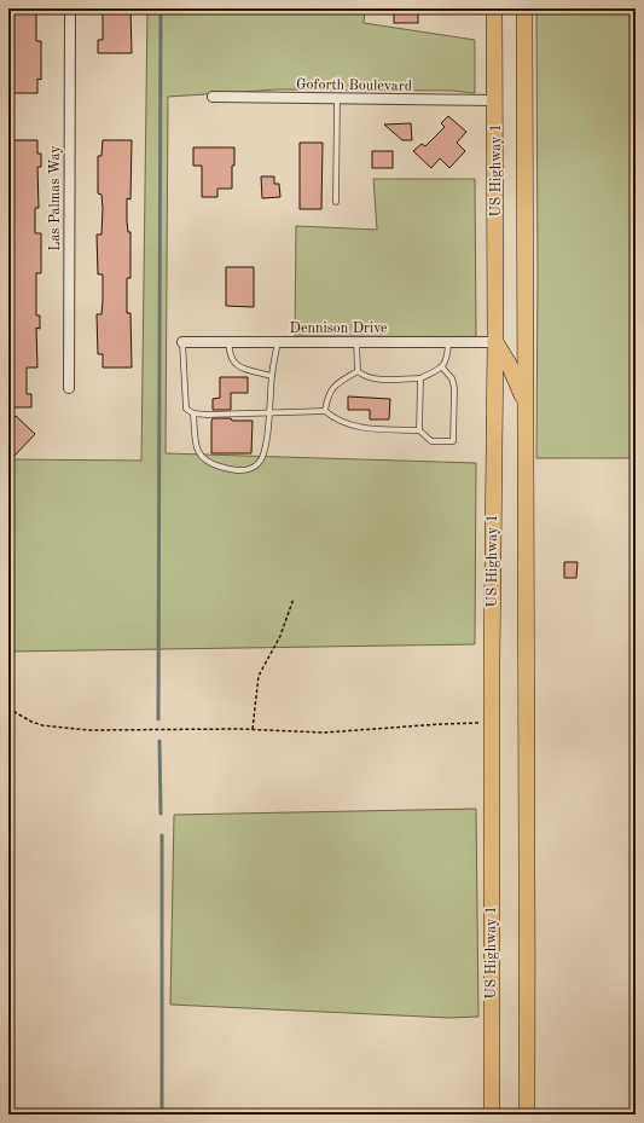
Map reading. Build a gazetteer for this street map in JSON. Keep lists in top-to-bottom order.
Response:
{
  "streets": {
    "main road": ["US Highway 1"],
    "street": ["Goforth Boulevard", "Las Palmas Way", "Dennison Drive"]
  },
  "crossings": [
    ["Goforth Boulevard", "US Highway 1"],
    ["US Highway 1", "Dennison Drive"]
  ]
}
